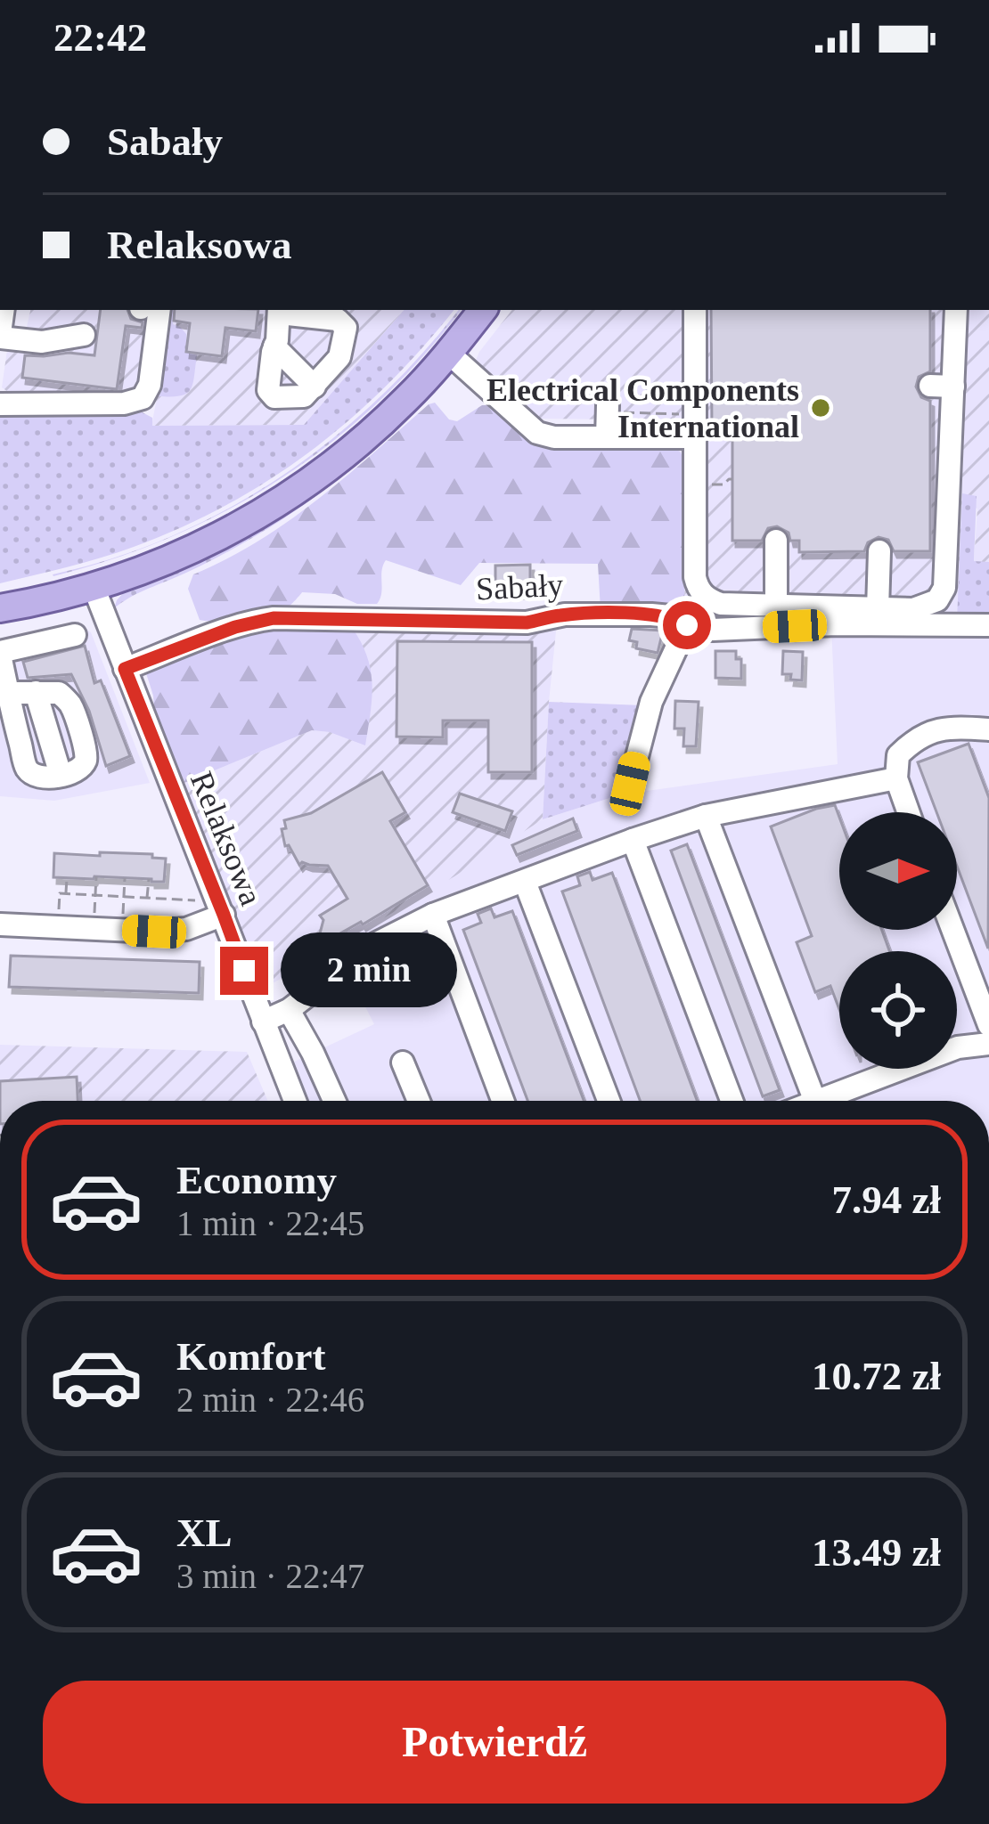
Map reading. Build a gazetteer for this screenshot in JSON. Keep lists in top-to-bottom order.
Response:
{
  "streets": {
    "street": ["Sabały", "Relaksowa"]
  },
  "crossings": [
    ["Sabały", "Relaksowa"]
  ],
  "places": ["Electrical Components International"],
  "north": "right",
  "page": {
    "status": "22:42",
    "banner": ["Sabały", "Relaksowa"],
    "bubble": "2 min",
    "list": [
      {
        "name": "Economy",
        "note": "1 min · 22:45",
        "value": "7.94 zł"
      },
      {
        "name": "Komfort",
        "note": "2 min · 22:46",
        "value": "10.72 zł"
      },
      {
        "name": "XL",
        "note": "3 min · 22:47",
        "value": "13.49 zł"
      }
    ],
    "buttons": "Potwierdź"
  }
}
